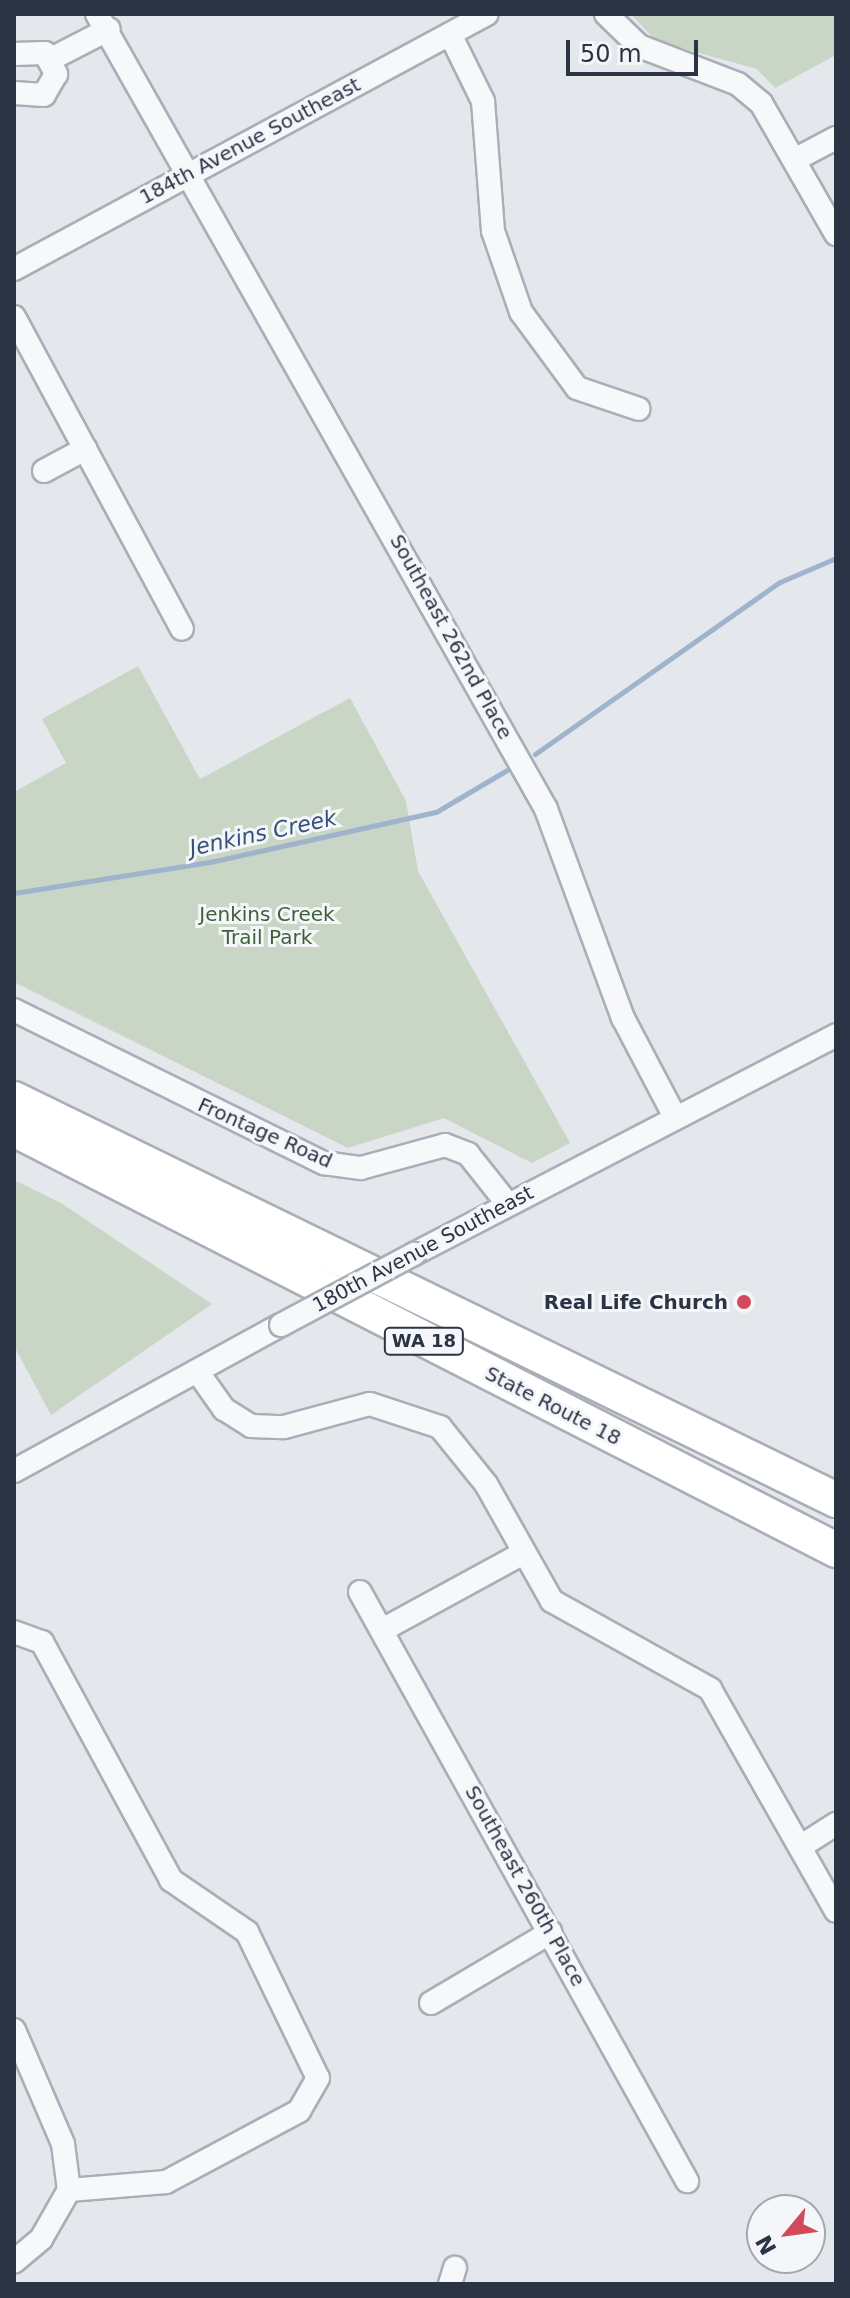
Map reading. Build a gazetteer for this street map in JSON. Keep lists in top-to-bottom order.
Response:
{
  "streets": {
    "highway": ["WA 18", "State Route 18"],
    "street": [
      "184th Avenue Southeast",
      "Southeast 262nd Place",
      "Frontage Road",
      "180th Avenue Southeast",
      "Southeast 260th Place"
    ]
  },
  "crossings": [
    ["184th Avenue Southeast", "Southeast 262nd Place"],
    ["Southeast 262nd Place", "180th Avenue Southeast"],
    ["Frontage Road", "180th Avenue Southeast"]
  ],
  "water": ["Jenkins Creek"],
  "parks": ["Jenkins Creek Trail Park"],
  "places": ["Real Life Church"],
  "scale_bar": "50 m",
  "north": "bottom left"
}
